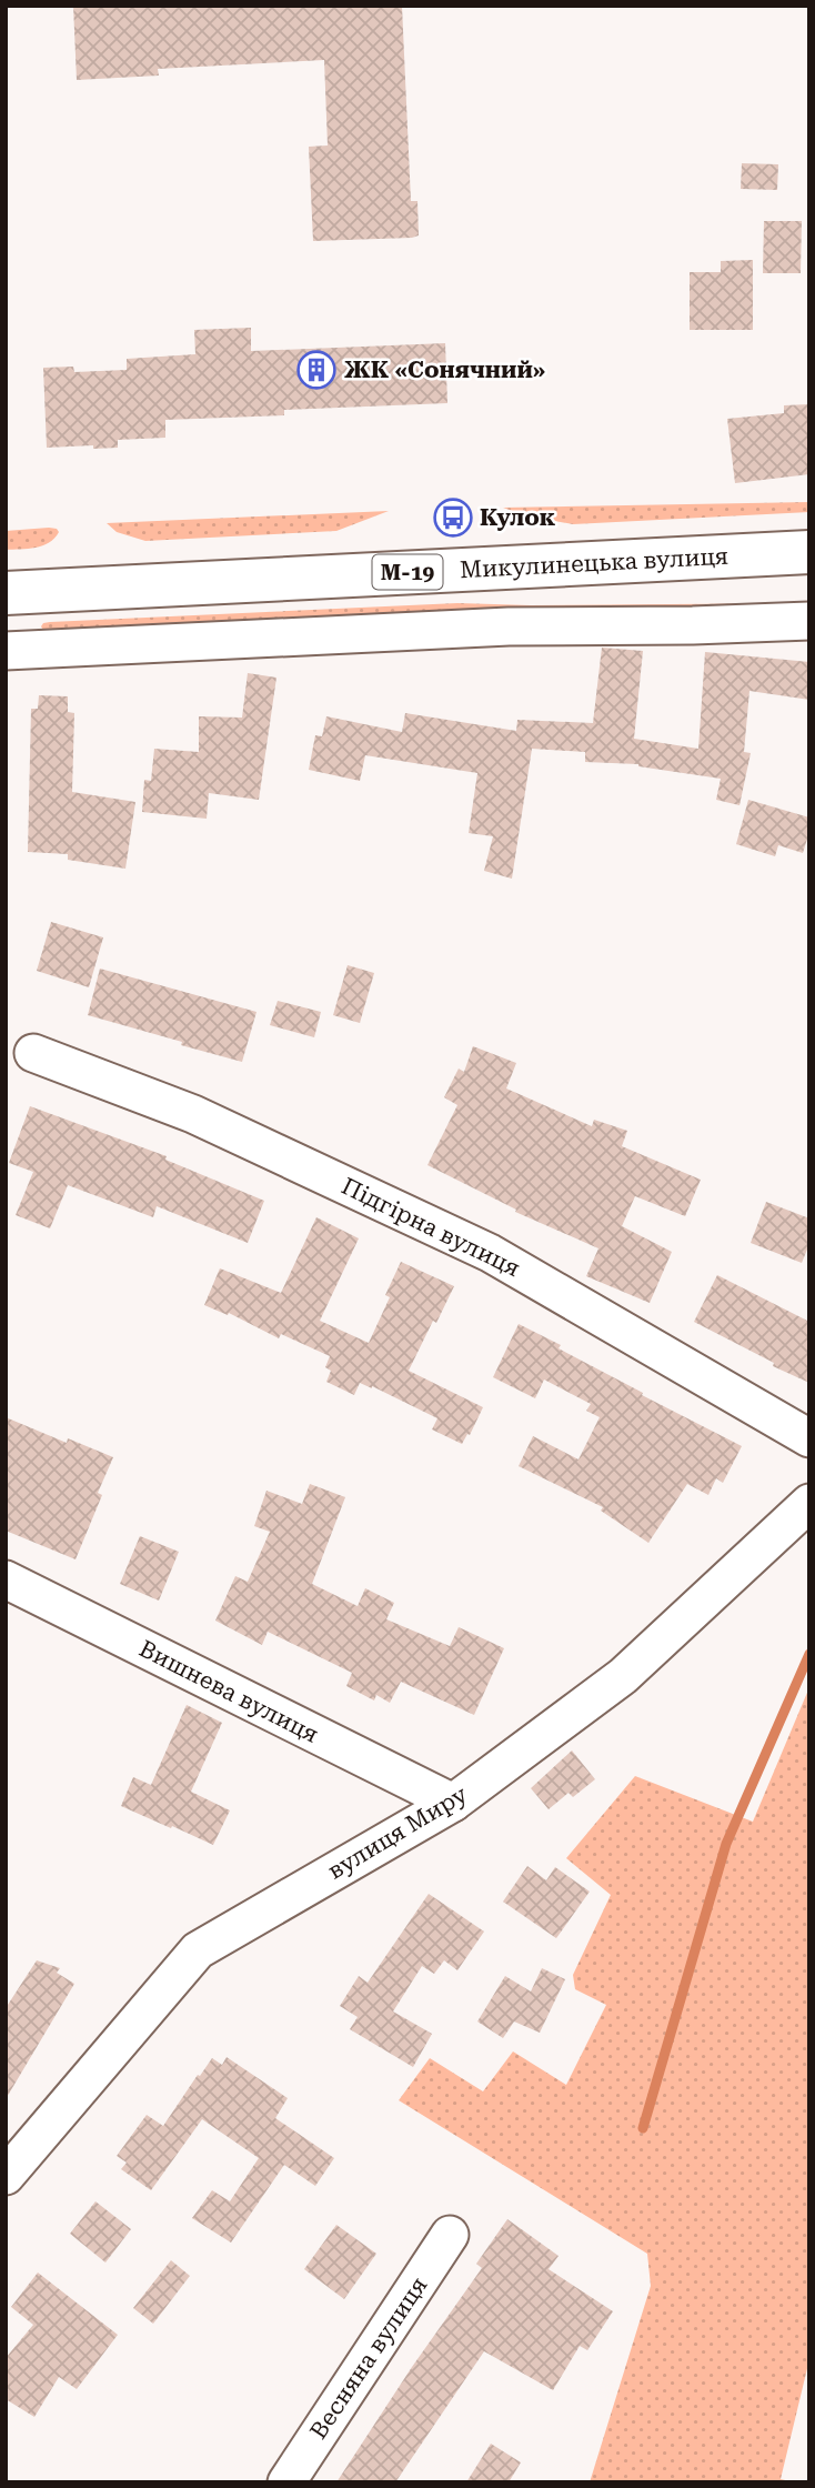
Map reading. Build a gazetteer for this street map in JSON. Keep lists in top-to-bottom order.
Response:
{
  "streets": {
    "highway": ["Микулинецька вулиця", "М-19"],
    "street": [
      "Підгірна вулиця",
      "Вишнева вулиця",
      "вулиця Миру",
      "Весняна вулиця"
    ]
  },
  "crossings": [
    ["Вишнева вулиця", "вулиця Миру"]
  ],
  "places": {
    "building": ["ЖК «Сонячний»"],
    "bus stop": ["Кулок"]
  }
}
